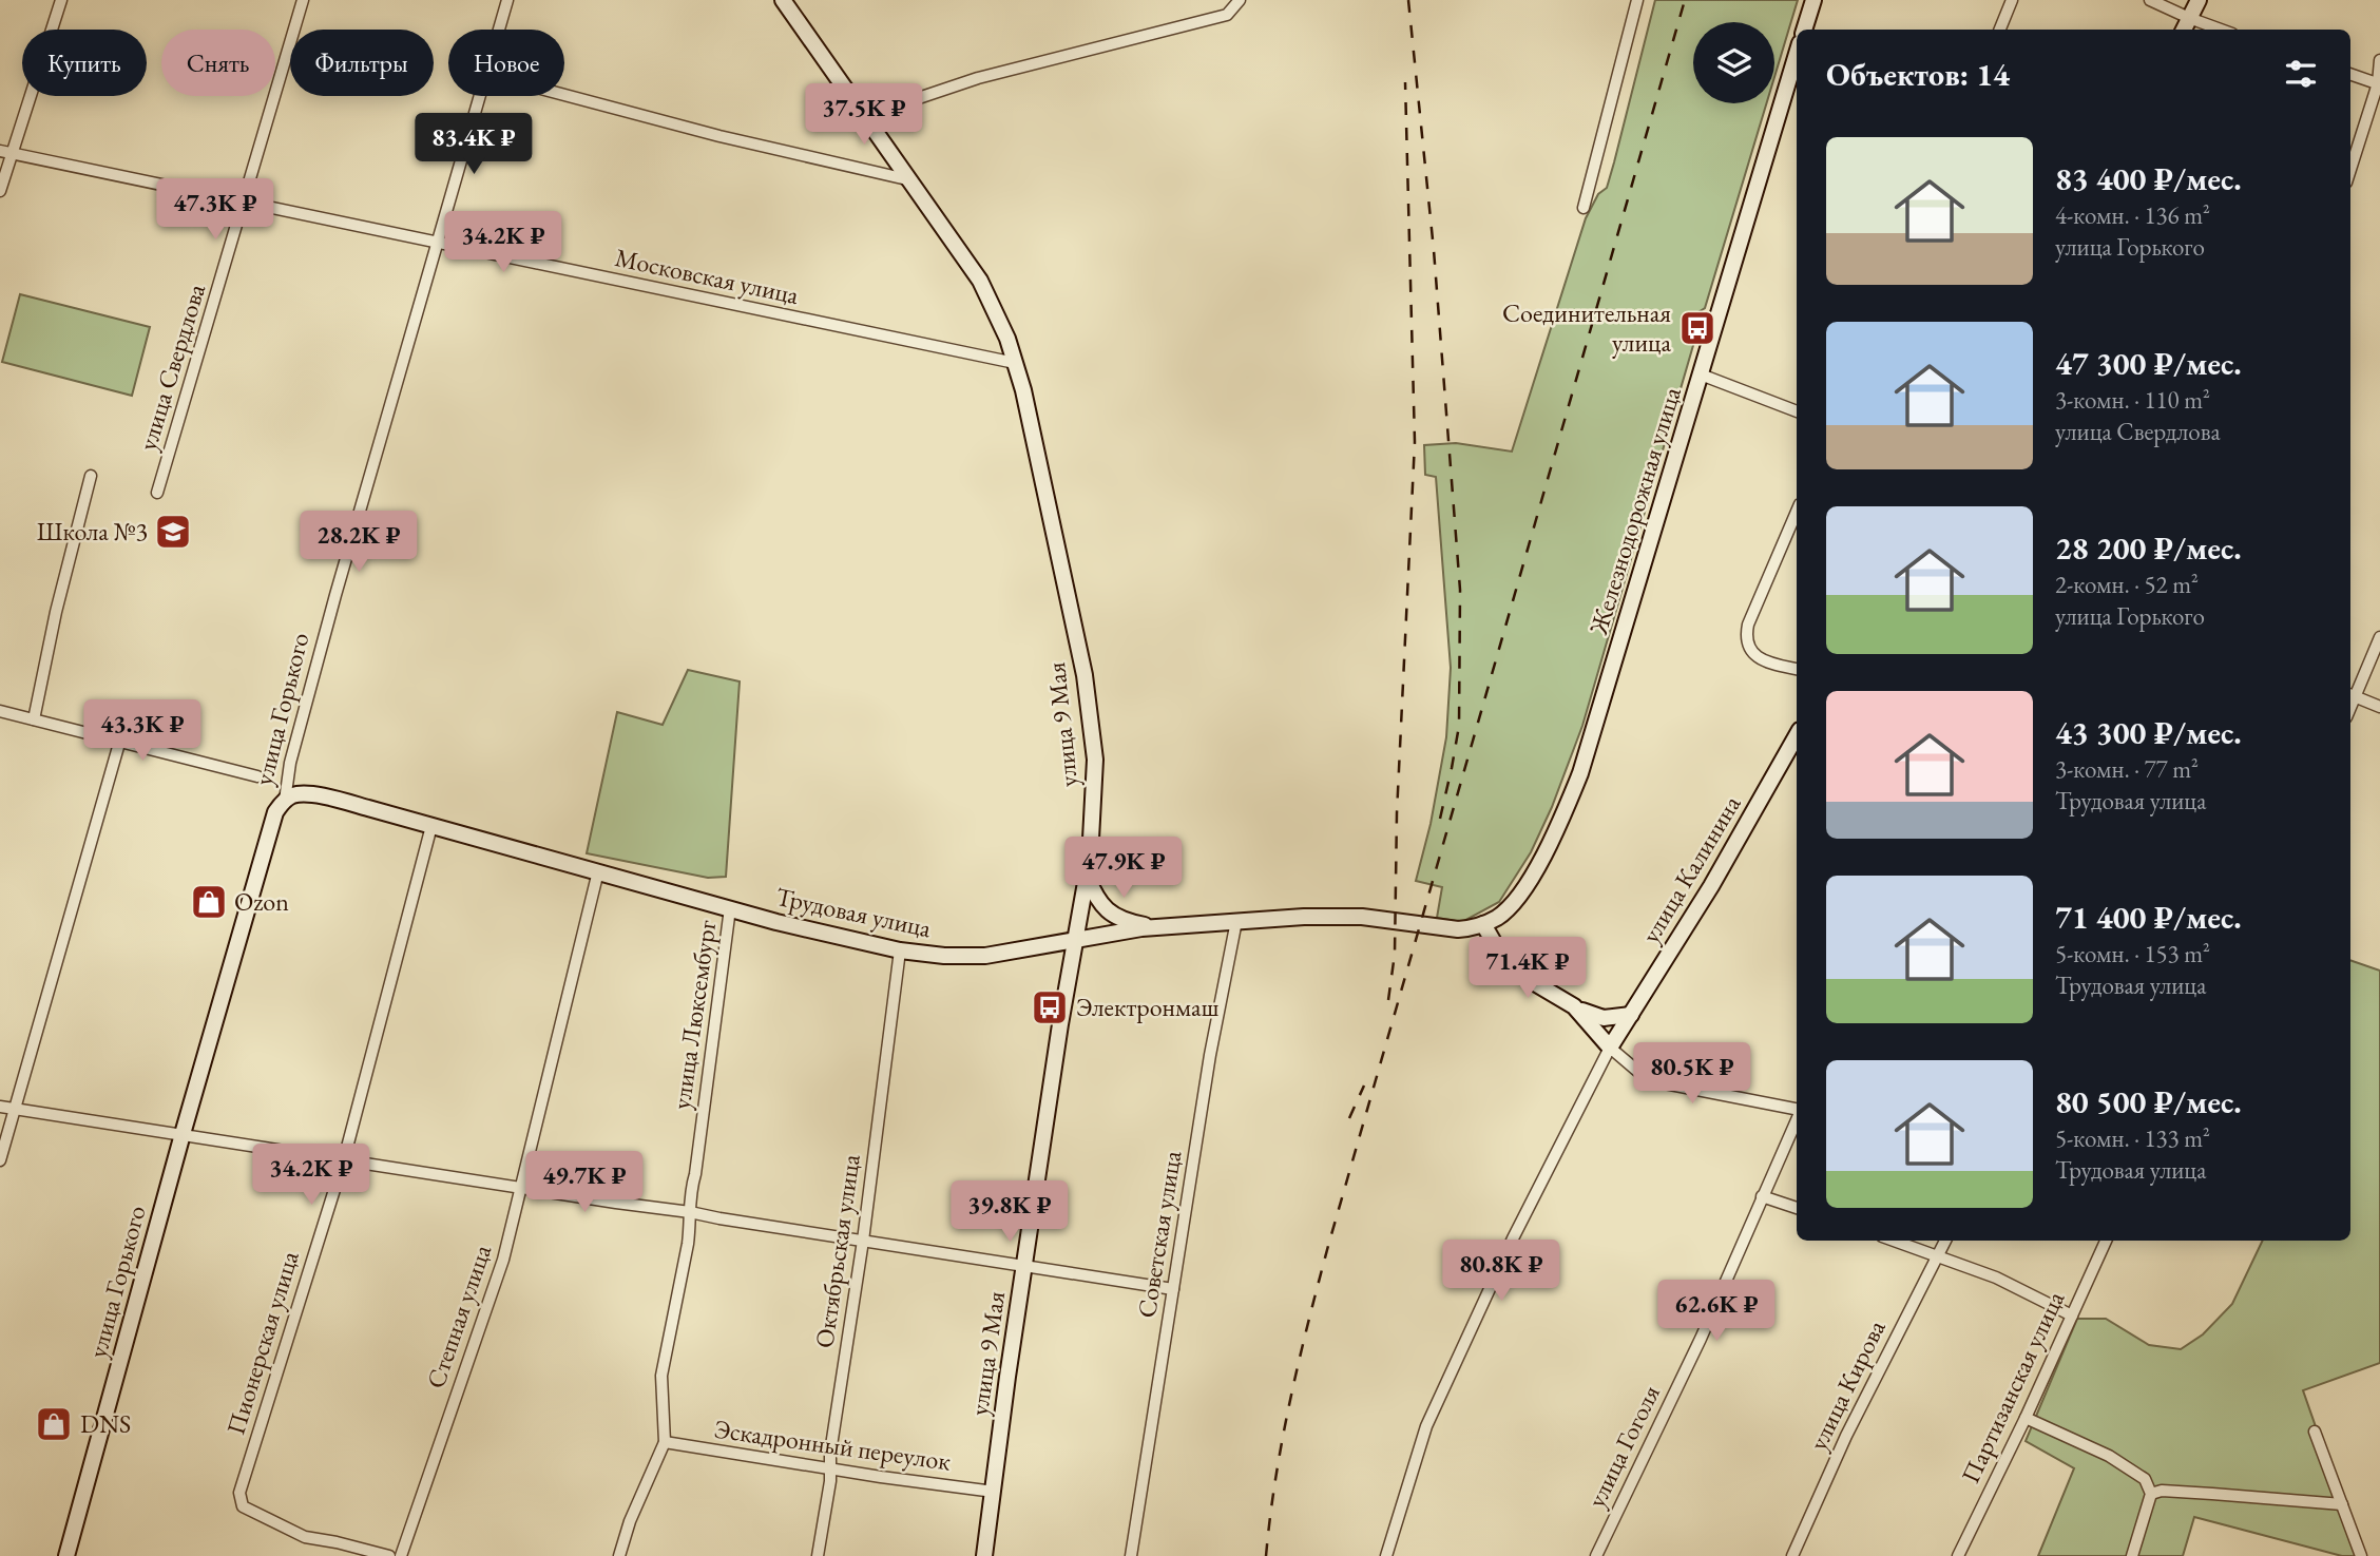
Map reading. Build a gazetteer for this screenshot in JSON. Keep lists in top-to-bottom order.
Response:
{
  "streets": {
    "street": [
      "Московская улица",
      "улица Свердлова",
      "Железнодорожная улица",
      "улица Горького",
      "улица 9 Мая",
      "улица Калинина",
      "Трудовая улица",
      "улица Люксембург",
      "Советская улица",
      "Октябрьская улица",
      "Степная улица",
      "Пионерская улица",
      "улица Кирова",
      "Партизанская улица",
      "Эскадронный переулок",
      "улица Гоголя"
    ]
  },
  "crossings": [
    ["Московская улица", "улица Свердлова"],
    ["Московская улица", "улица Горького"],
    ["Московская улица", "улица 9 Мая"],
    ["Железнодорожная улица", "Трудовая улица"],
    ["улица Горького", "Трудовая улица"],
    ["улица 9 Мая", "Трудовая улица"],
    ["улица 9 Мая", "Эскадронный переулок"],
    ["Трудовая улица", "улица Люксембург"],
    ["Трудовая улица", "Советская улица"],
    ["Трудовая улица", "Октябрьская улица"],
    ["Трудовая улица", "Степная улица"],
    ["Трудовая улица", "Пионерская улица"],
    ["улица Люксембург", "Эскадронный переулок"],
    ["Октябрьская улица", "Эскадронный переулок"]
  ],
  "places": {
    "bus stop": ["Соединительная улица", "Электронмаш"],
    "school or university": ["Школа №3"],
    "shop": ["Ozon", "DNS"]
  },
  "page": {
    "chip": [
      "Купить",
      "Снять",
      "Фильтры",
      "Новое"
    ],
    "heading": "Объектов: 14",
    "price": [
      "37.5K ₽",
      "83.4K ₽",
      "47.3K ₽",
      "34.2K ₽",
      "28.2K ₽",
      "43.3K ₽",
      "47.9K ₽",
      "71.4K ₽",
      "80.5K ₽",
      "34.2K ₽",
      "49.7K ₽",
      "39.8K ₽",
      "80.8K ₽",
      "62.6K ₽"
    ],
    "list": [
      {
        "name": "83 400 ₽/мес.",
        "note": "4-комн. · 136 m² · улица Горького"
      },
      {
        "name": "47 300 ₽/мес.",
        "note": "3-комн. · 110 m² · улица Свердлова"
      },
      {
        "name": "28 200 ₽/мес.",
        "note": "2-комн. · 52 m² · улица Горького"
      },
      {
        "name": "43 300 ₽/мес.",
        "note": "3-комн. · 77 m² · Трудовая улица"
      },
      {
        "name": "71 400 ₽/мес.",
        "note": "5-комн. · 153 m² · Трудовая улица"
      },
      {
        "name": "80 500 ₽/мес.",
        "note": "5-комн. · 133 m² · Трудовая улица"
      }
    ]
  }
}
